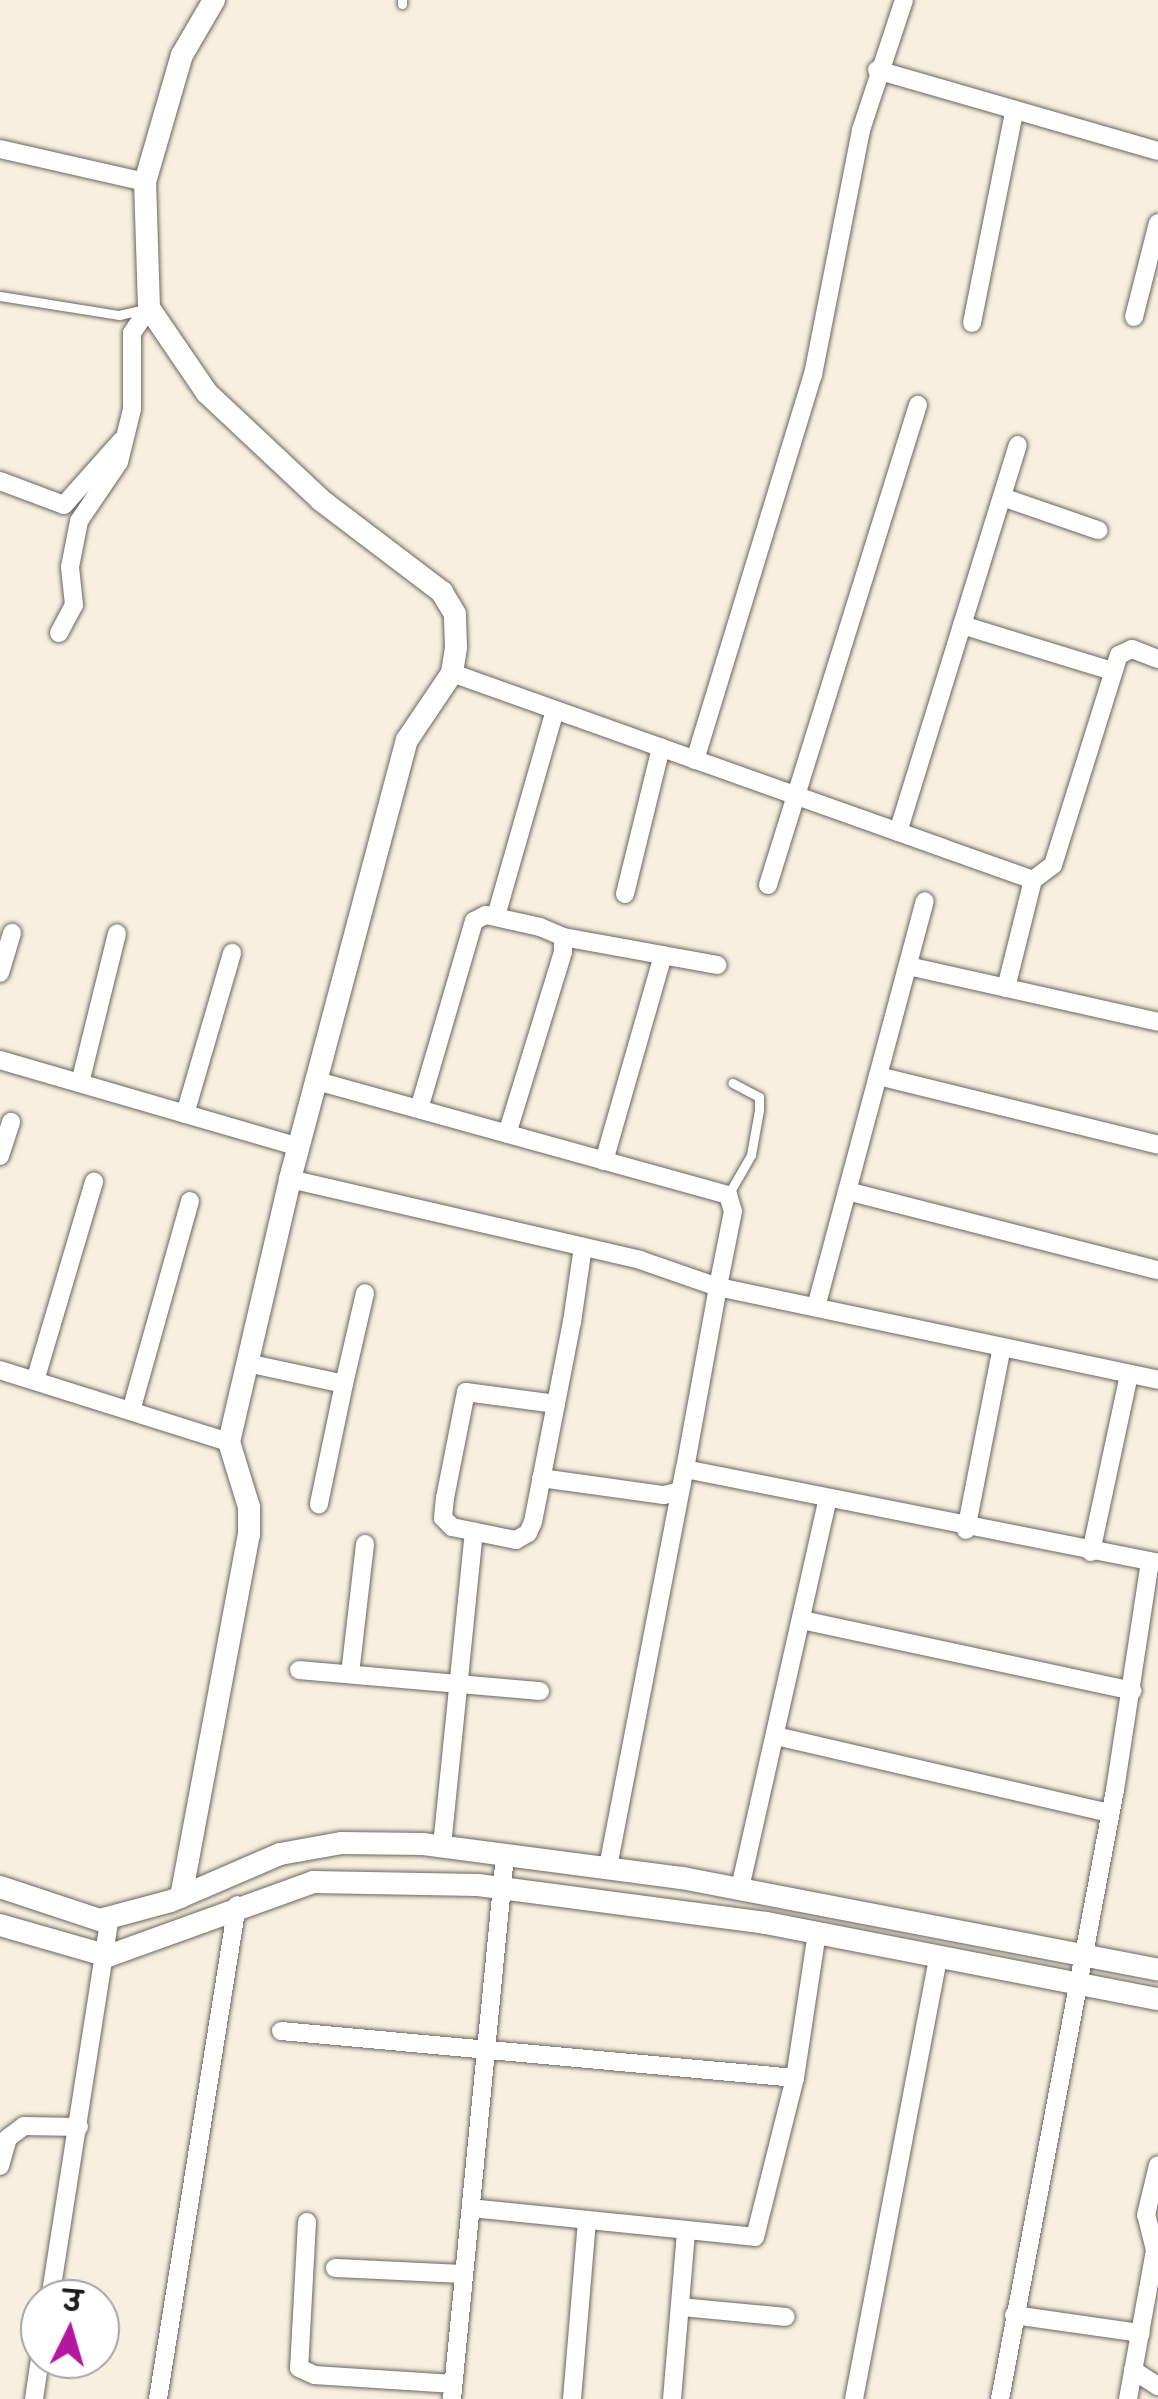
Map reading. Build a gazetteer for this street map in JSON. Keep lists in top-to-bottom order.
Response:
{
  "north": "top"
}
